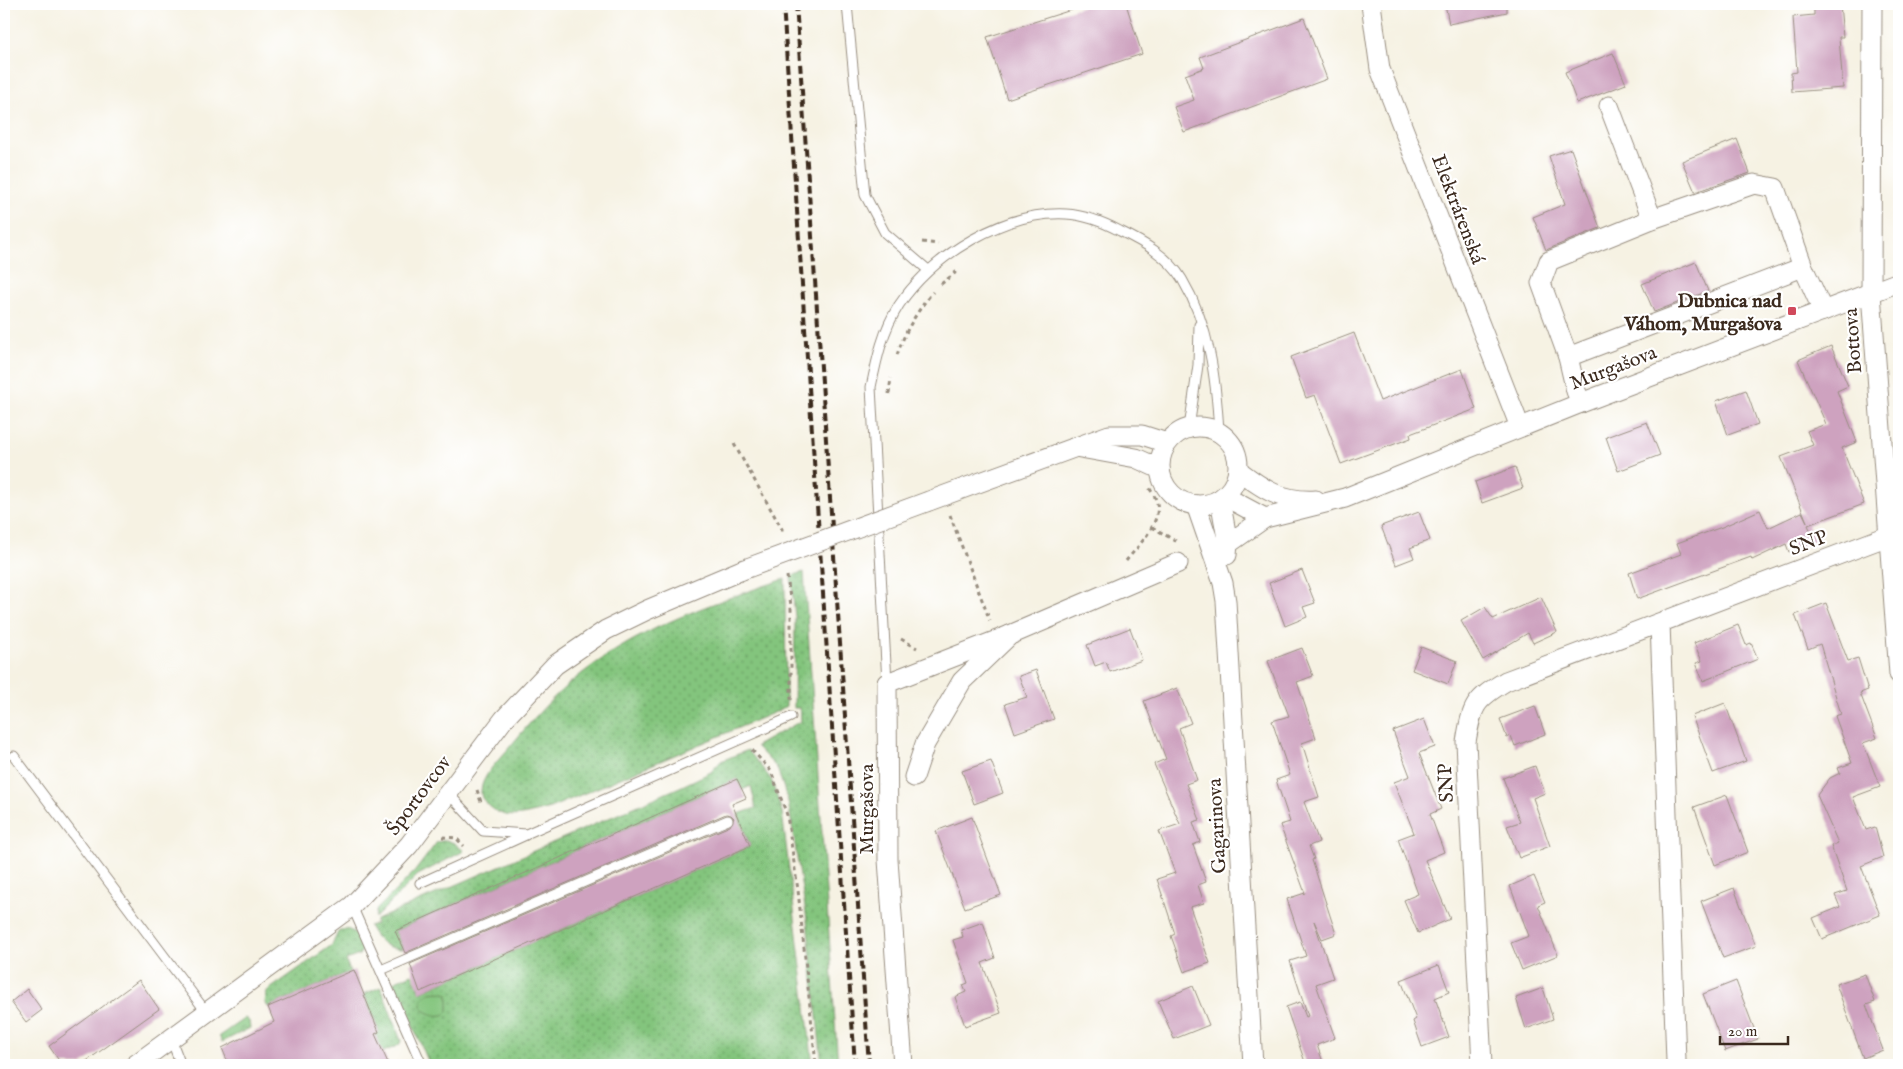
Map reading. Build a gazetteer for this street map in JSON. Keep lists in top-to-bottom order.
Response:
{
  "streets": {
    "street": [
      "Elektrárenská",
      "Bottova",
      "Murgašova",
      "SNP",
      "Športovcov",
      "Gagarinova"
    ]
  },
  "crossings": [
    ["Elektrárenská", "Murgašova"],
    ["Bottova", "Murgašova"],
    ["Bottova", "SNP"],
    ["Murgašova", "Športovcov"],
    ["Murgašova", "Gagarinova"],
    ["Športovcov", "Gagarinova"]
  ],
  "places": {
    "transit": ["Dubnica nad Váhom, Murgašova"]
  },
  "scale_bar": "20 m"
}
